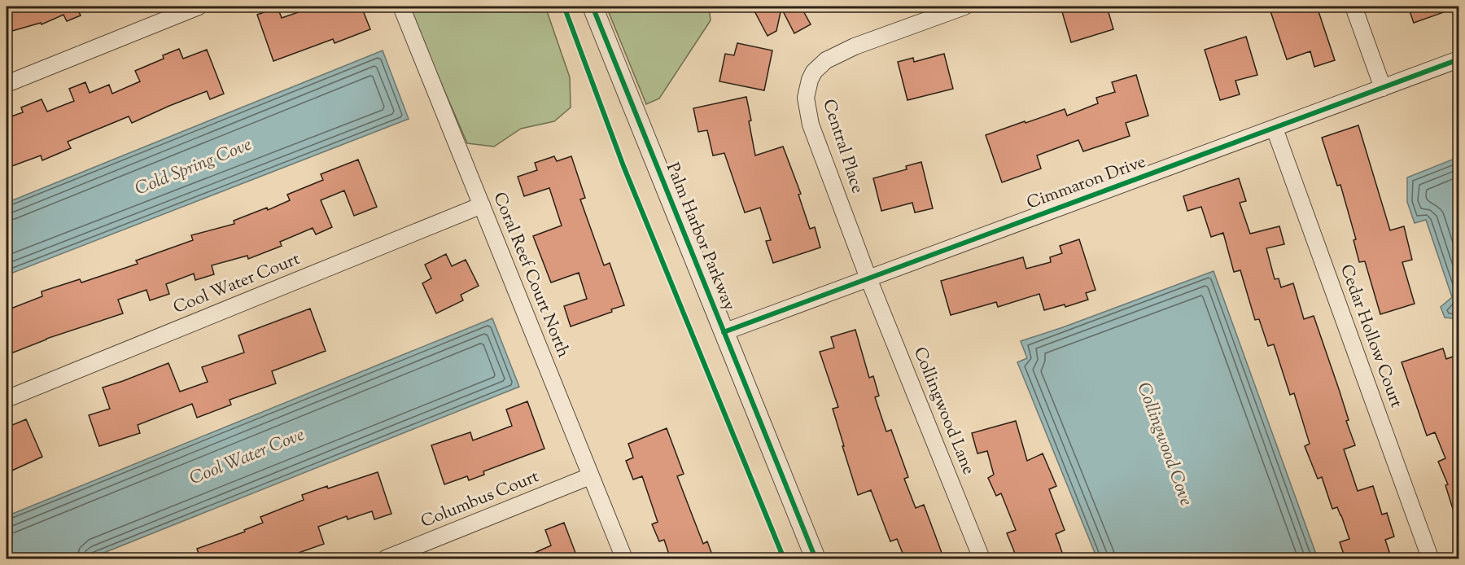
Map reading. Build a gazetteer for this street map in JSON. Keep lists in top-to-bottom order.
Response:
{
  "streets": {
    "street": [
      "Central Place",
      "Cimmaron Drive",
      "Palm Harbor Parkway",
      "Coral Reef Court North",
      "Cool Water Court",
      "Cedar Hollow Court",
      "Collingwood Lane",
      "Columbus Court"
    ]
  },
  "crossings": [
    ["Central Place", "Cimmaron Drive"],
    ["Central Place", "Collingwood Lane"],
    ["Cimmaron Drive", "Palm Harbor Parkway"],
    ["Cimmaron Drive", "Cedar Hollow Court"],
    ["Cimmaron Drive", "Collingwood Lane"],
    ["Coral Reef Court North", "Cool Water Court"],
    ["Coral Reef Court North", "Columbus Court"]
  ],
  "water": ["Cold Spring Cove", "Collingwood Cove", "Cool Water Cove"]
}
